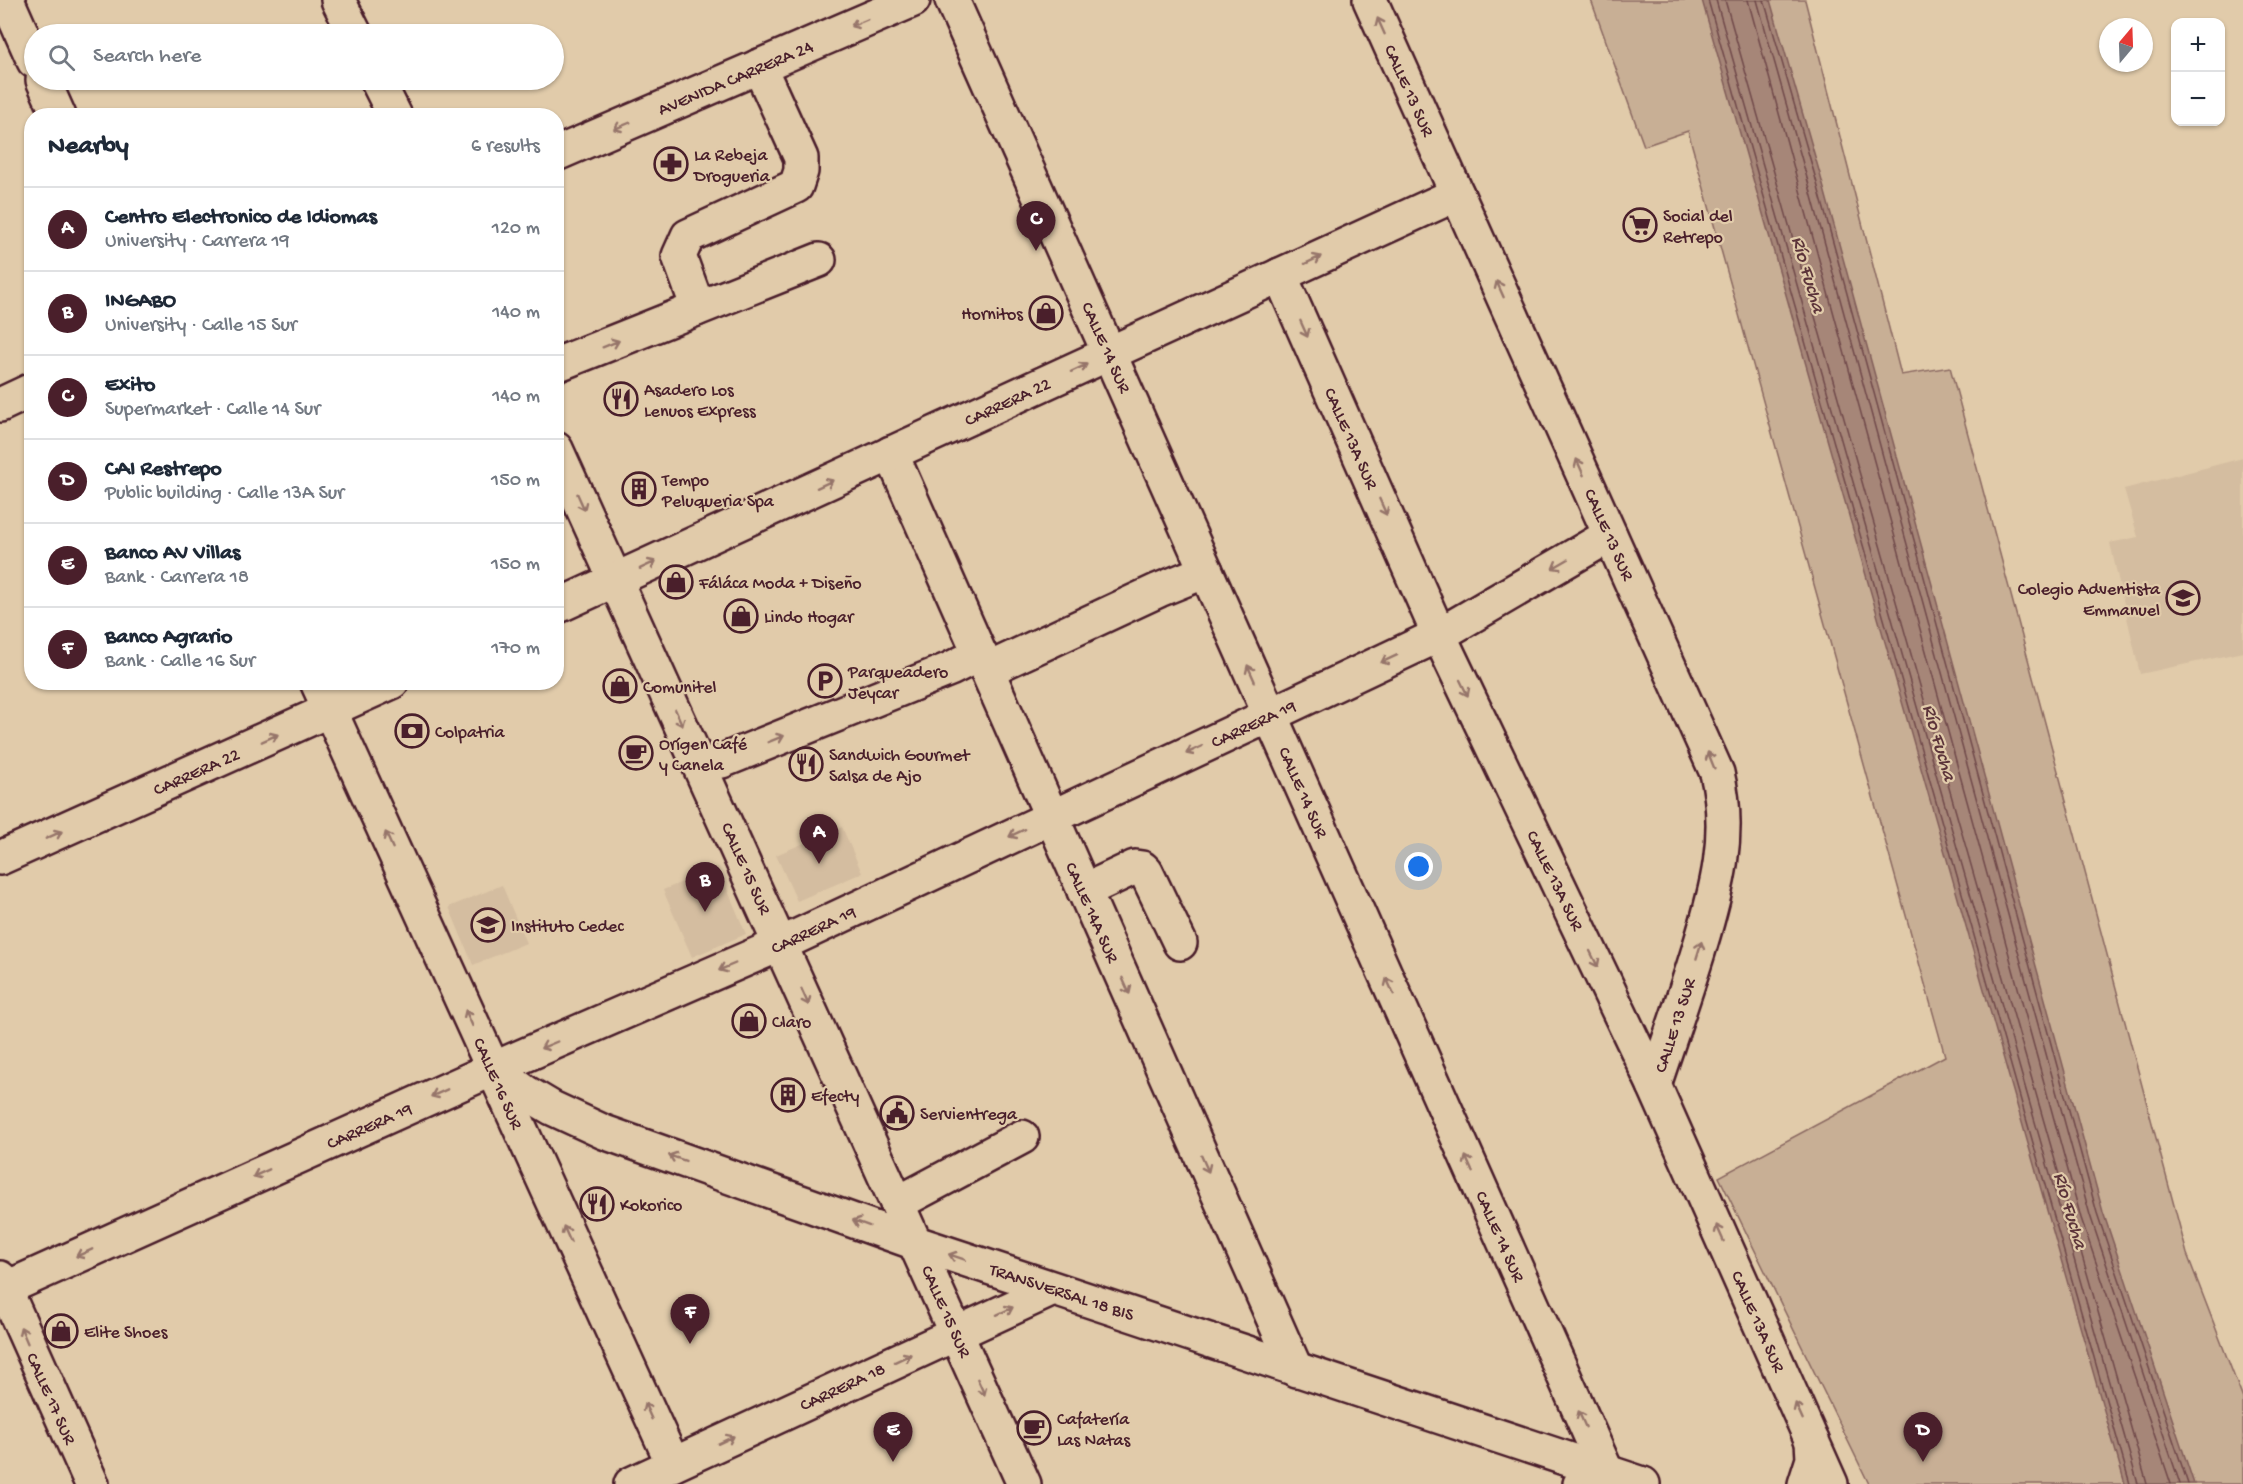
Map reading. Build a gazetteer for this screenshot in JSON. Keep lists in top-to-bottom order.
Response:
{
  "streets": {
    "street": [
      "AVENIDA CARRERA 24",
      "CALLE 13 SUR",
      "CALLE 14 SUR",
      "CARRERA 22",
      "CALLE 13A SUR",
      "CARRERA 19",
      "CALLE 15 SUR",
      "CALLE 14A SUR",
      "CALLE 16 SUR",
      "TRANSVERSAL 18 BIS",
      "CARRERA 18",
      "CALLE 17 SUR"
    ]
  },
  "crossings": [
    ["CALLE 13 SUR", "CARRERA 22"],
    ["CALLE 13 SUR", "CALLE 13A SUR"],
    ["CALLE 13 SUR", "CARRERA 19"],
    ["CALLE 14 SUR", "CARRERA 22"],
    ["CALLE 14 SUR", "CARRERA 19"],
    ["CALLE 14 SUR", "TRANSVERSAL 18 BIS"],
    ["CARRERA 22", "CALLE 13A SUR"],
    ["CARRERA 22", "CALLE 15 SUR"],
    ["CARRERA 22", "CALLE 14A SUR"],
    ["CARRERA 22", "CALLE 16 SUR"],
    ["CALLE 13A SUR", "CARRERA 19"],
    ["CARRERA 19", "CALLE 15 SUR"],
    ["CARRERA 19", "CALLE 14A SUR"],
    ["CARRERA 19", "CALLE 16 SUR"],
    ["CARRERA 19", "TRANSVERSAL 18 BIS"],
    ["CARRERA 19", "CALLE 17 SUR"],
    ["CALLE 15 SUR", "TRANSVERSAL 18 BIS"],
    ["CALLE 15 SUR", "CARRERA 18"],
    ["CALLE 14A SUR", "TRANSVERSAL 18 BIS"],
    ["CALLE 16 SUR", "TRANSVERSAL 18 BIS"],
    ["CALLE 16 SUR", "CARRERA 18"],
    ["TRANSVERSAL 18 BIS", "CARRERA 18"]
  ],
  "one_way": [
    "CALLE 13 SUR",
    "CALLE 14 SUR",
    "CALLE 15 SUR",
    "CALLE 14A SUR",
    "CALLE 16 SUR",
    "TRANSVERSAL 18 BIS",
    "CARRERA 18",
    "CALLE 17 SUR"
  ],
  "water": ["Río Fucha"],
  "places": {
    "pharmacy": ["La Rebeja Drogueria"],
    "supermarket": ["Social del Retrepo"],
    "shop": [
      "Hornitos",
      "Fáláca Moda + Diseño",
      "Lindo Hogar",
      "Comunitel",
      "Claro",
      "Elite Shoes"
    ],
    "restaurant": ["Asadero Los Lenuos Express", "Sandwich Gourmet Salsa de Ajo", "Kokorico"],
    "building": ["Tempo Peluqueria Spa", "Efecty"],
    "school or university": ["Colegio Adventista Emmanuel", "Instituto Cedec"],
    "parking": ["Parqueadero Jeycar"],
    "bank": ["Colpatria"],
    "cafe": ["Orígen Café y Canela", "Cafatería Las Natas"],
    "public building": ["Servientrega"]
  },
  "north": "top",
  "page": {
    "map_buttons": ["+", "−"],
    "search": "Search here",
    "heading": ["Nearby", "6 results"],
    "list": [
      {
        "mark": "A",
        "name": "Centro Electronico de Idiomas",
        "note": "University · Carrera 19",
        "value": "120 m"
      },
      {
        "mark": "B",
        "name": "INGABO",
        "note": "University · Calle 15 Sur",
        "value": "140 m"
      },
      {
        "mark": "C",
        "name": "Exito",
        "note": "Supermarket · Calle 14 Sur",
        "value": "140 m"
      },
      {
        "mark": "D",
        "name": "CAI Restrepo",
        "note": "Public building · Calle 13A Sur",
        "value": "150 m"
      },
      {
        "mark": "E",
        "name": "Banco AV Villas",
        "note": "Bank · Carrera 18",
        "value": "150 m"
      },
      {
        "mark": "F",
        "name": "Banco Agrario",
        "note": "Bank · Calle 16 Sur",
        "value": "170 m"
      }
    ],
    "pins": [
      "C",
      "A",
      "B",
      "F",
      "D",
      "E"
    ]
  }
}
